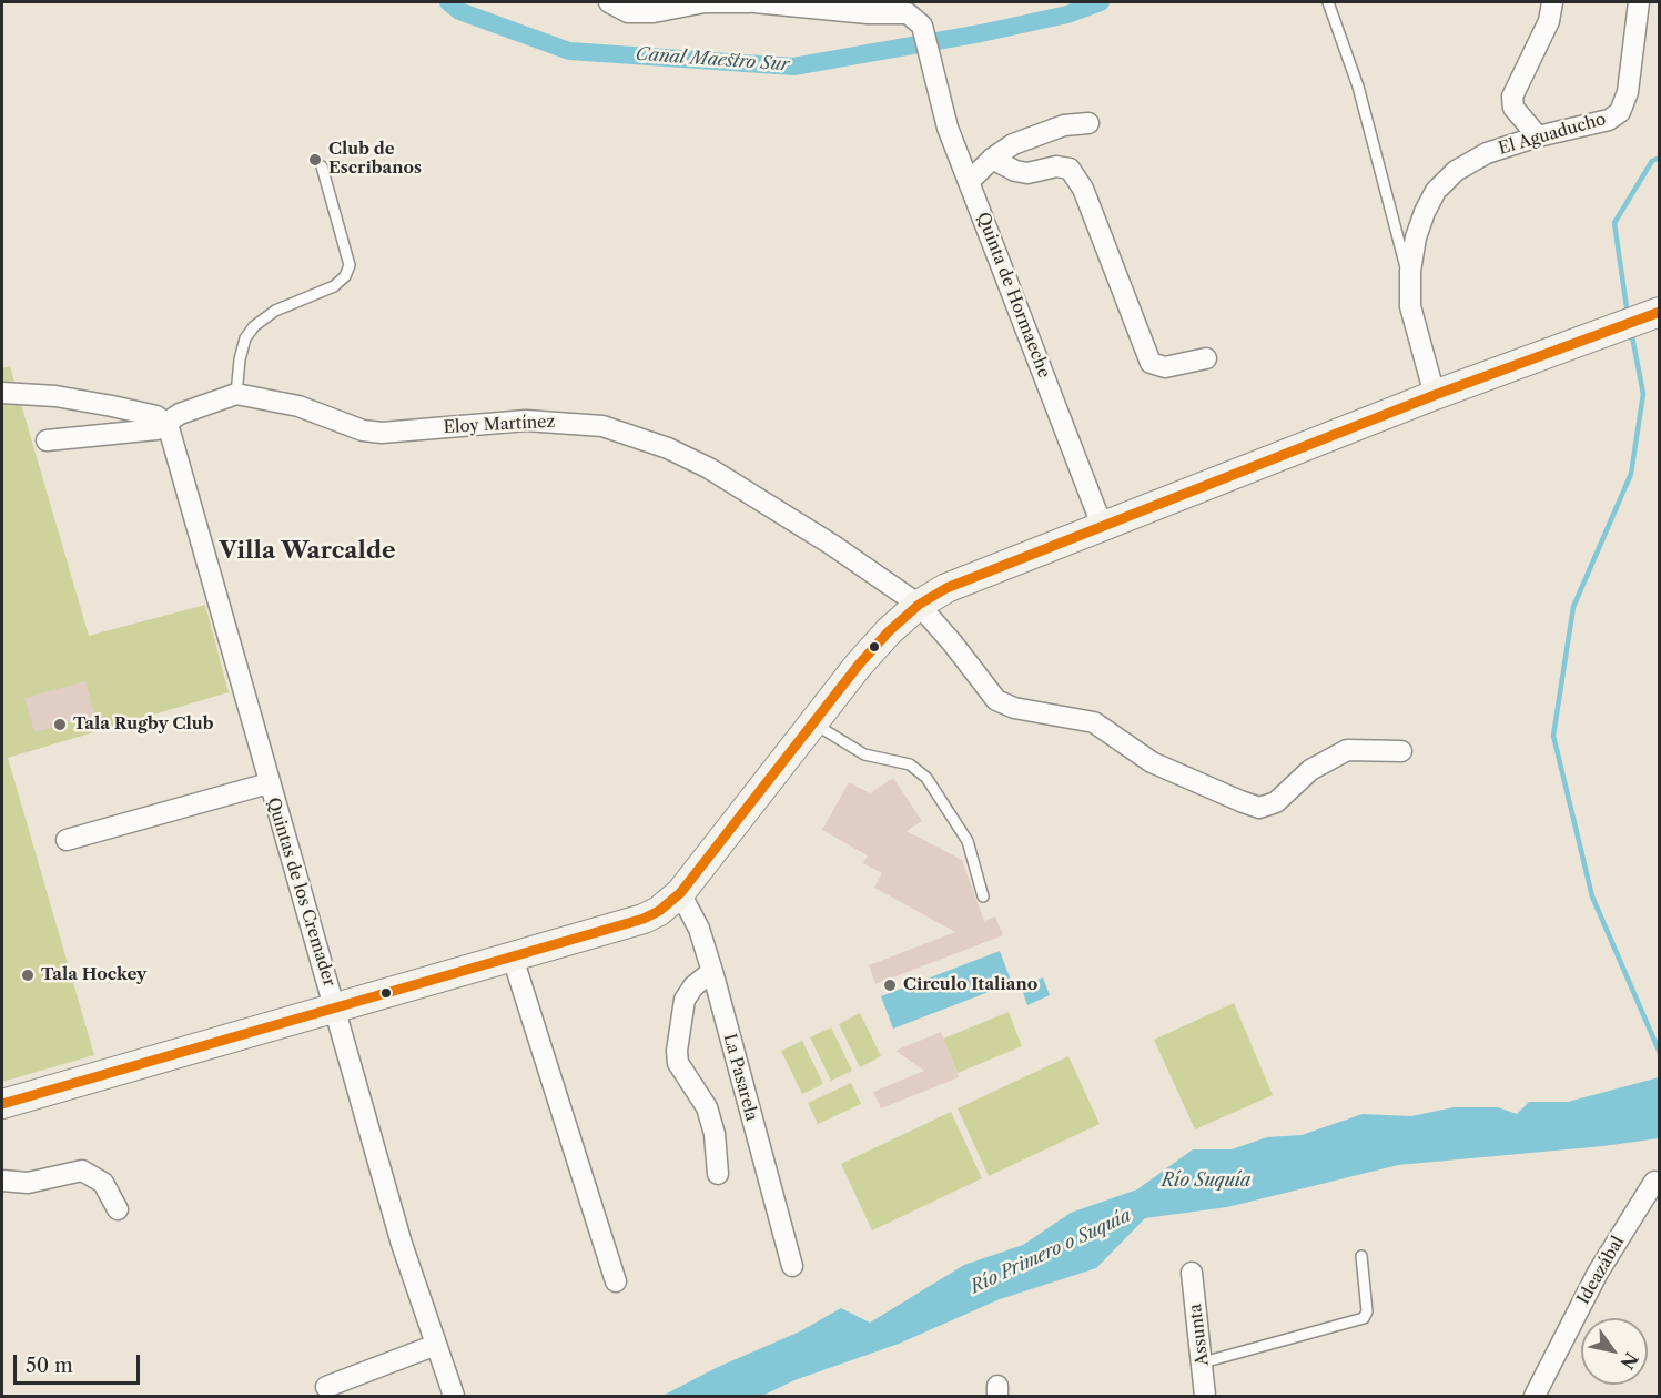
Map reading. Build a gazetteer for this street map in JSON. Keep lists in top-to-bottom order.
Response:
{
  "streets": {
    "street": [
      "El Aguaducho",
      "Quinta de Hormaeche",
      "Eloy Martínez",
      "Quintas de los Cremader",
      "La Pasarela",
      "Ideazábal",
      "Assunta"
    ]
  },
  "districts": ["Villa Warcalde"],
  "water": ["Canal Maestro Sur", "Río Suquía", "Río Primero o Suquía"],
  "places": [
    "Club de Escribanos",
    "Tala Rugby Club",
    "Tala Hockey",
    "Circulo Italiano"
  ],
  "scale_bar": "50 m",
  "north": "bottom right"
}
